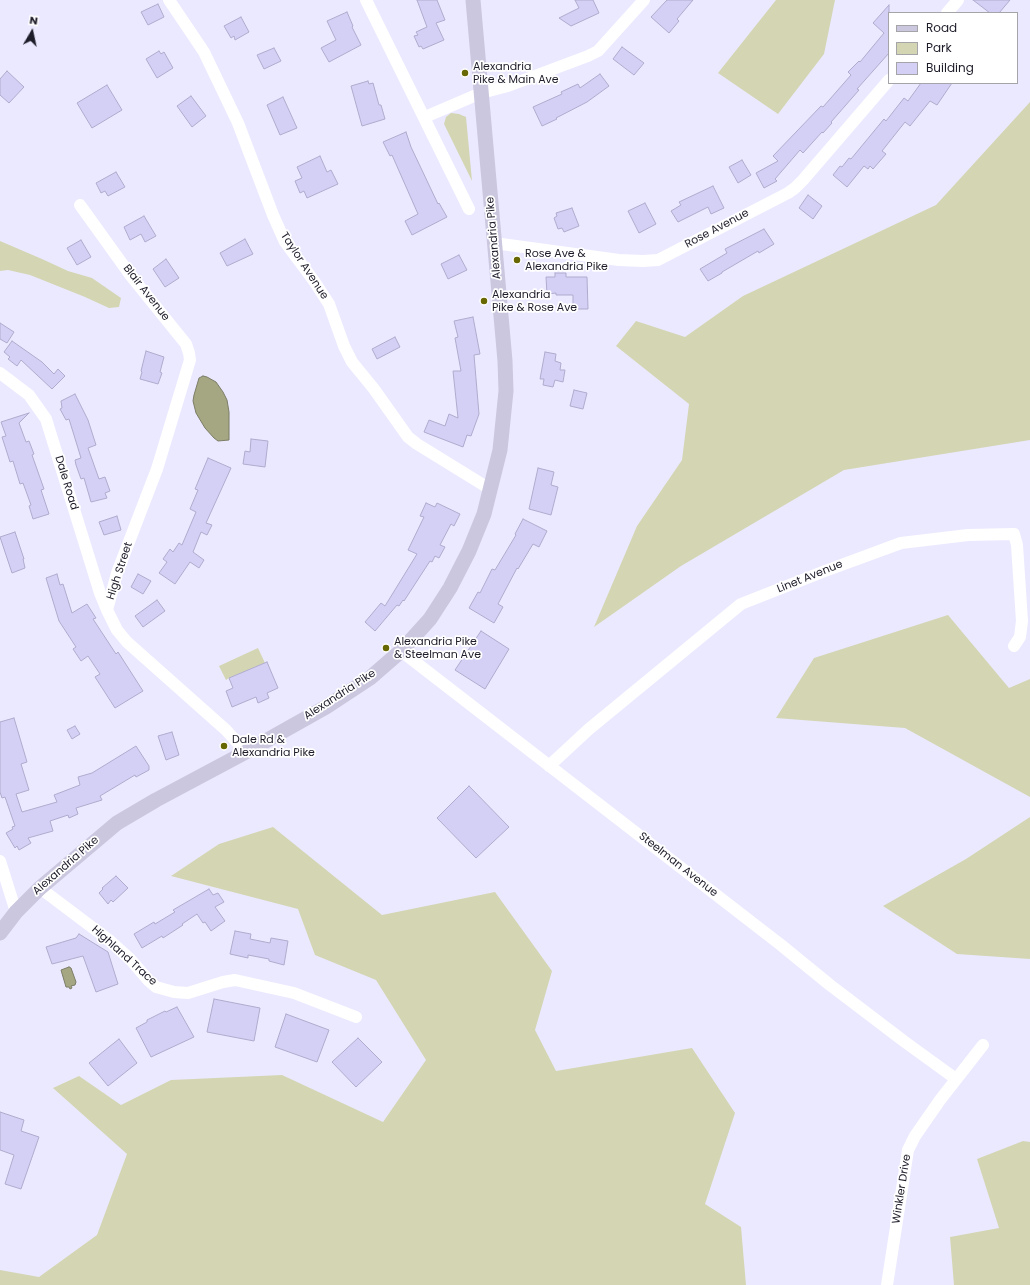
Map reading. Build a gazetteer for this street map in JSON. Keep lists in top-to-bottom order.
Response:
{
  "streets": {
    "main road": ["Alexandria Pike"],
    "street": [
      "Rose Avenue",
      "Taylor Avenue",
      "Blair Avenue",
      "Dale Road",
      "High Street",
      "Linet Avenue",
      "Steelman Avenue",
      "Highland Trace",
      "Winkler Drive"
    ]
  },
  "crossings": [
    ["Rose Avenue", "Alexandria Pike"],
    ["Alexandria Pike", "Taylor Avenue"],
    ["Alexandria Pike", "High Street"],
    ["Alexandria Pike", "Steelman Avenue"],
    ["Alexandria Pike", "Highland Trace"],
    ["Blair Avenue", "High Street"],
    ["Dale Road", "High Street"],
    ["Linet Avenue", "Steelman Avenue"],
    ["Steelman Avenue", "Winkler Drive"]
  ],
  "places": [
    "Alexandria Pike & Main Ave",
    "Rose Ave & Alexandria Pike",
    "Alexandria Pike & Rose Ave",
    "Alexandria Pike & Steelman Ave",
    "Dale Rd & Alexandria Pike"
  ],
  "legend": ["Road", "Park", "Building"],
  "north": "top"
}
